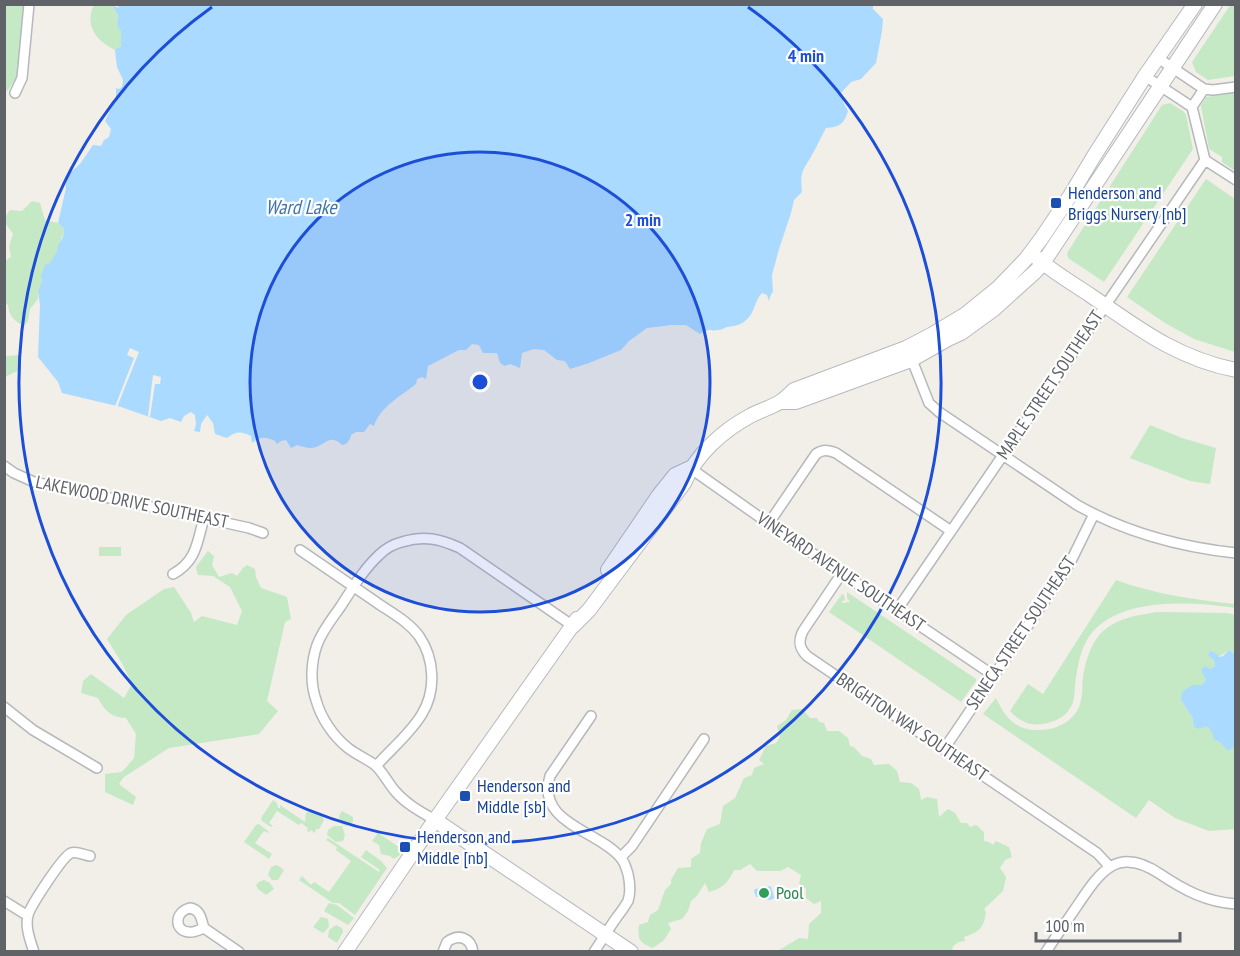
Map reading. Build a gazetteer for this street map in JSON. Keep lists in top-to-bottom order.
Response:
{
  "streets": {
    "street": [
      "MAPLE STREET SOUTHEAST",
      "LAKEWOOD DRIVE SOUTHEAST",
      "VINEYARD AVENUE SOUTHEAST",
      "SENECA STREET SOUTHEAST",
      "BRIGHTON WAY SOUTHEAST"
    ]
  },
  "crossings": [
    ["MAPLE STREET SOUTHEAST", "VINEYARD AVENUE SOUTHEAST"],
    ["VINEYARD AVENUE SOUTHEAST", "SENECA STREET SOUTHEAST"],
    ["VINEYARD AVENUE SOUTHEAST", "BRIGHTON WAY SOUTHEAST"],
    ["SENECA STREET SOUTHEAST", "BRIGHTON WAY SOUTHEAST"]
  ],
  "water": ["Ward Lake"],
  "places": {
    "transit": ["Henderson and Briggs Nursery [nb]", "Henderson and Middle [sb]", "Henderson and Middle [nb]"],
    "other": ["Pool"]
  },
  "scale_bar": "100 m",
  "rings": ["4 min", "2 min"]
}
